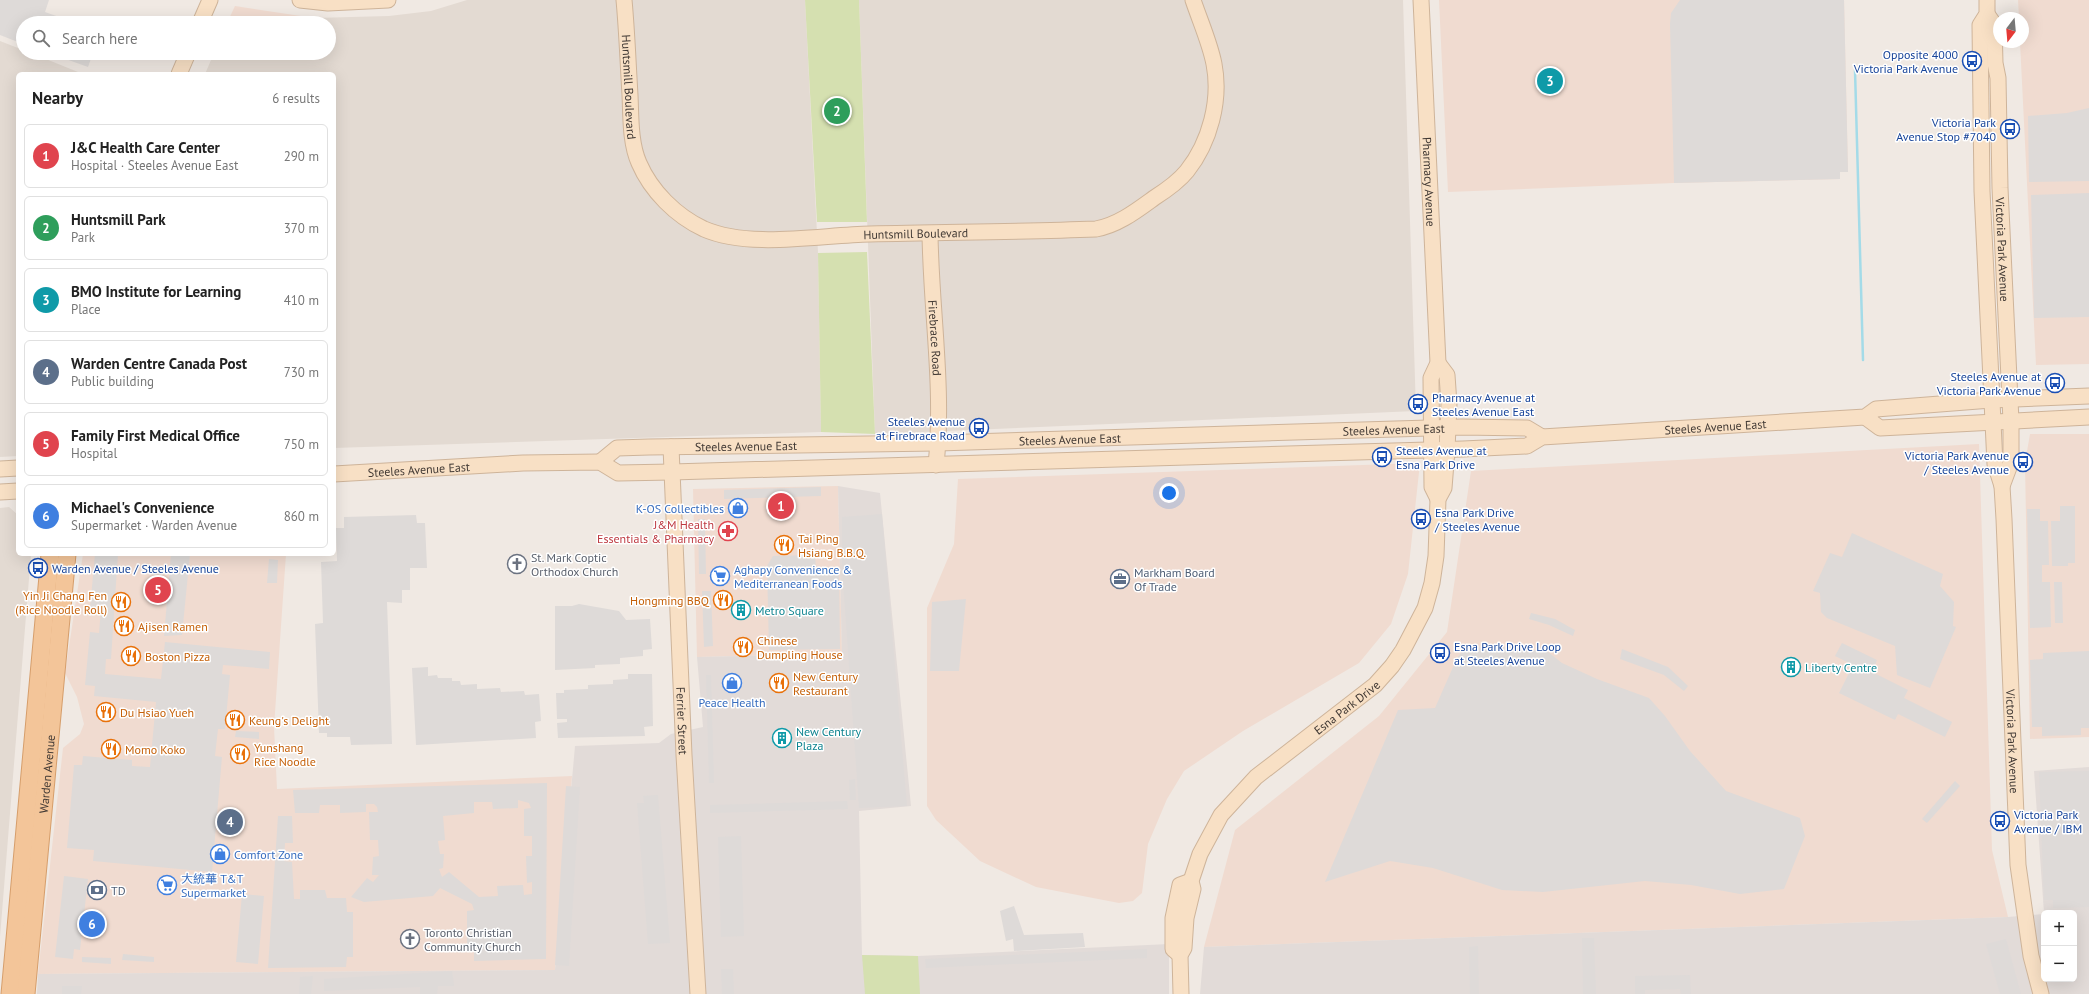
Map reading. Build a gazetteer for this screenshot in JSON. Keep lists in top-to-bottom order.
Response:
{
  "streets": {
    "main road": [
      "Huntsmill Boulevard",
      "Pharmacy Avenue",
      "Victoria Park Avenue",
      "Firebrace Road",
      "Steeles Avenue East",
      "Esna Park Drive",
      "Ferrier Street",
      "Warden Avenue"
    ]
  },
  "crossings": [
    ["Huntsmill Boulevard", "Firebrace Road"],
    ["Pharmacy Avenue", "Steeles Avenue East"],
    ["Pharmacy Avenue", "Esna Park Drive"],
    ["Victoria Park Avenue", "Steeles Avenue East"],
    ["Firebrace Road", "Steeles Avenue East"],
    ["Steeles Avenue East", "Esna Park Drive"],
    ["Steeles Avenue East", "Ferrier Street"]
  ],
  "places": {
    "bus stop": [
      "Opposite 4000 Victoria Park Avenue",
      "Victoria Park Avenue Stop #7040",
      "Steeles Avenue at Victoria Park Avenue",
      "Pharmacy Avenue at Steeles Avenue East",
      "Steeles Avenue at Firebrace Road",
      "Steeles Avenue at Esna Park Drive",
      "Victoria Park Avenue / Steeles Avenue",
      "Esna Park Drive / Steeles Avenue",
      "Warden Avenue / Steeles Avenue",
      "Esna Park Drive Loop at Steeles Avenue",
      "Victoria Park Avenue / IBM"
    ],
    "shop": ["K-OS Collectibles", "Peace Health", "Comfort Zone"],
    "pharmacy": ["J&M Health Essentials & Pharmacy"],
    "restaurant": [
      "Tai Ping Hsiang B.B.Q.",
      "Hongming BBQ",
      "Yin Ji Chang Fen (Rice Noodle Roll)",
      "Ajisen Ramen",
      "Chinese Dumpling House",
      "Boston Pizza",
      "New Century Restaurant",
      "Du Hsiao Yueh",
      "Keung's Delight",
      "Momo Koko",
      "Yunshang Rice Noodle"
    ],
    "church": ["St. Mark Coptic Orthodox Church", "Toronto Christian Community Church"],
    "supermarket": ["Aghapy Convenience & Mediterranean Foods", "大統華 T&T Supermarket"],
    "office": ["Markham Board Of Trade"],
    "building": ["Metro Square", "Liberty Centre", "New Century Plaza"],
    "bank": ["TD"]
  },
  "north": "bottom",
  "page": {
    "search": "Search here",
    "pins": [
      "3",
      "2",
      "1",
      "5",
      "4",
      "6"
    ],
    "heading": ["Nearby", "6 results"],
    "list": [
      {
        "mark": "1",
        "name": "J&C Health Care Center",
        "note": "Hospital · Steeles Avenue East",
        "value": "290 m"
      },
      {
        "mark": "2",
        "name": "Huntsmill Park",
        "note": "Park",
        "value": "370 m"
      },
      {
        "mark": "3",
        "name": "BMO Institute for Learning",
        "note": "Place",
        "value": "410 m"
      },
      {
        "mark": "4",
        "name": "Warden Centre Canada Post",
        "note": "Public building",
        "value": "730 m"
      },
      {
        "mark": "5",
        "name": "Family First Medical Office",
        "note": "Hospital",
        "value": "750 m"
      },
      {
        "mark": "6",
        "name": "Michael's Convenience",
        "note": "Supermarket · Warden Avenue",
        "value": "860 m"
      }
    ],
    "map_buttons": ["+", "−"]
  }
}
